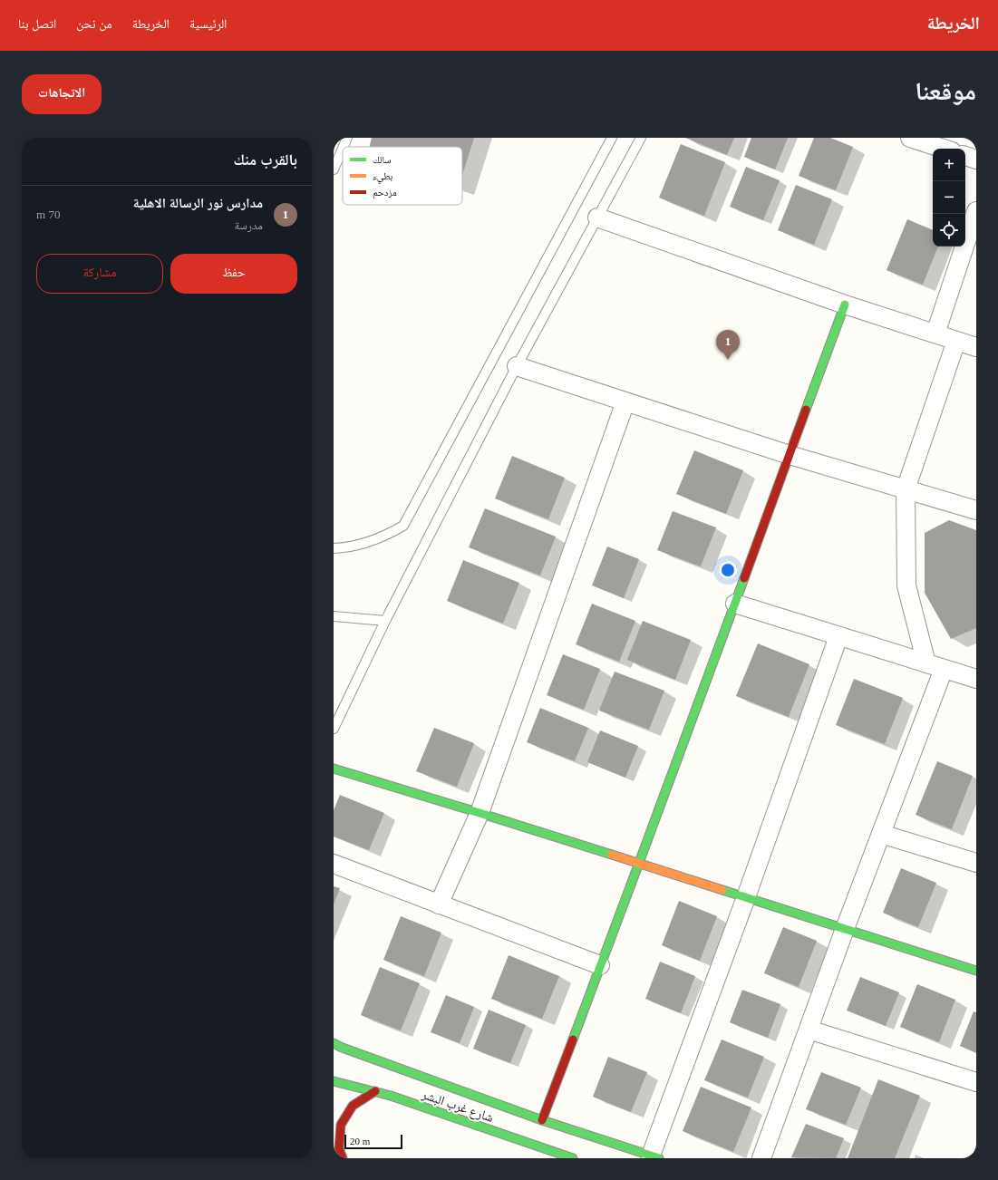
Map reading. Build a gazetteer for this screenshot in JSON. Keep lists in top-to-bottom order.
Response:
{
  "streets": {
    "street": ["شارع غرب البشر"]
  },
  "legend": ["سالك", "بطيء", "مزدحم"],
  "scale_bar": "20 m",
  "page": {
    "header": "الخريطة",
    "nav": [
      "الرئيسية",
      "الخريطة",
      "من نحن",
      "اتصل بنا"
    ],
    "title": "موقعنا",
    "buttons": [
      "الاتجاهات",
      ["حفظ", "مشاركة"]
    ],
    "heading": "بالقرب منك",
    "map_buttons": ["+", "−"],
    "list": [
      {
        "mark": "1",
        "name": "مدارس نور الرسالة الاهلية",
        "note": "مدرسة",
        "value": "70 m"
      }
    ],
    "pins": "1",
    "scale": "20 m"
  }
}
